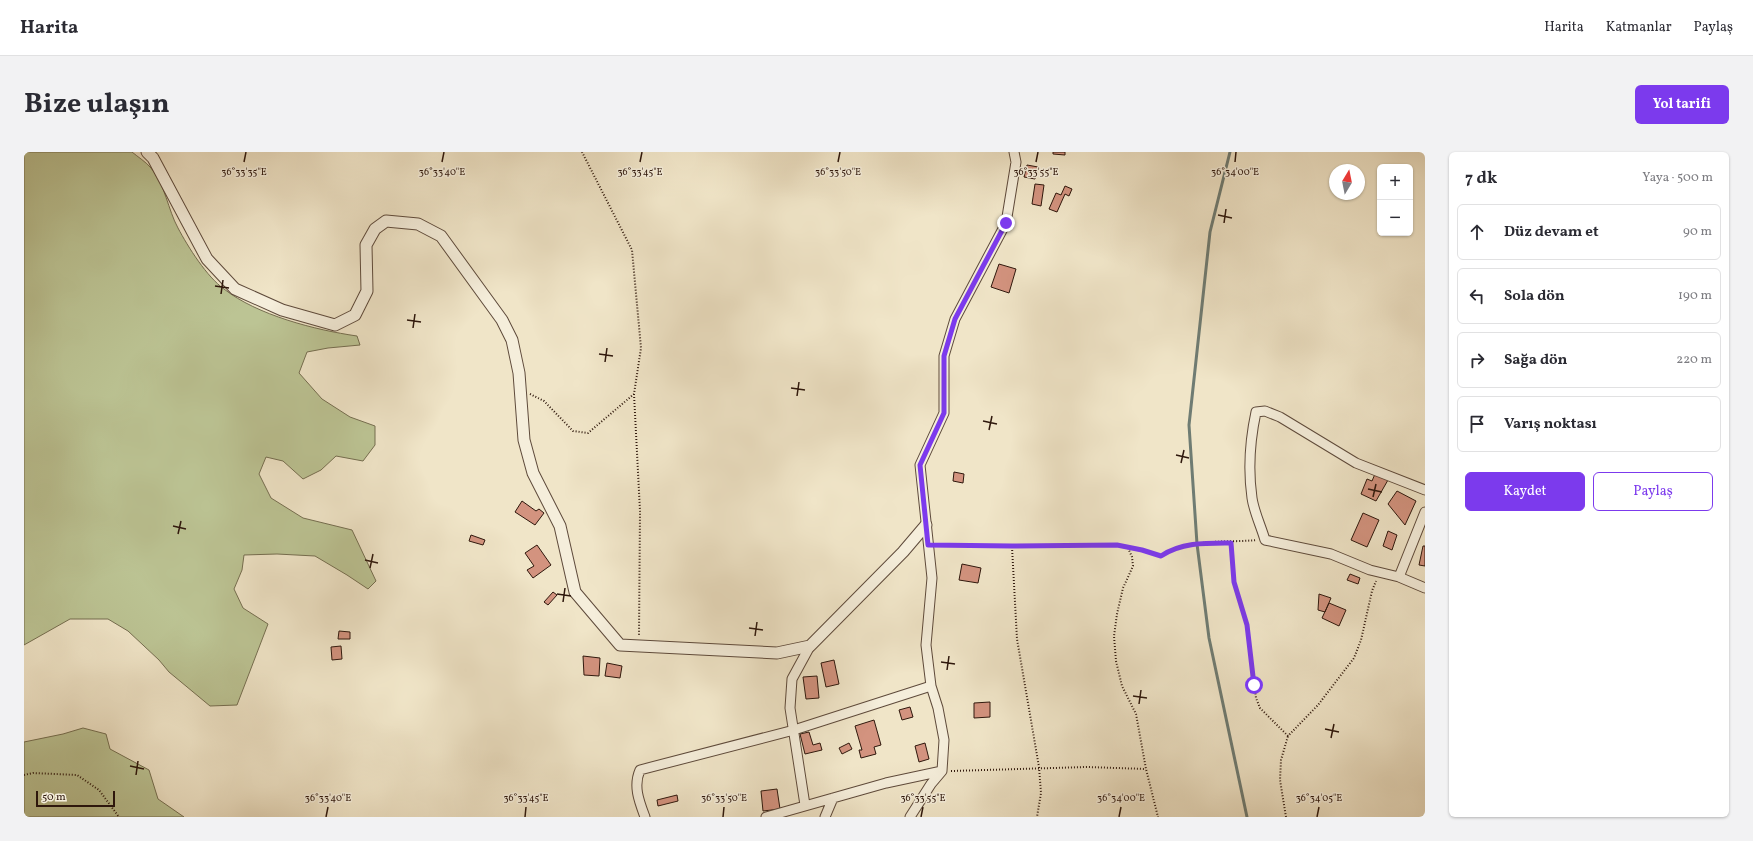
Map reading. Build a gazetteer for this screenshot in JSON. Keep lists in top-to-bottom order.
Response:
{
  "scale_bar": "50 m",
  "north": "top",
  "page": {
    "header": "Harita",
    "nav": ["Harita", "Katmanlar", "Paylaş"],
    "title": "Bize ulaşın",
    "buttons": [
      "Yol tarifi",
      ["Kaydet", "Paylaş"]
    ],
    "heading": ["7 dk", "Yaya · 500 m"],
    "map_buttons": ["+", "−"],
    "list": [
      ["Düz devam et", "90 m"],
      ["Sola dön", "190 m"],
      ["Sağa dön", "220 m"],
      "Varış noktası"
    ],
    "scale": "50 m"
  },
  "coordinates": [
    "36°33'35\"E",
    "36°33'40\"E",
    "36°33'45\"E",
    "36°33'50\"E",
    "36°33'55\"E",
    "36°34'00\"E",
    "36°34'05\"E"
  ]
}
